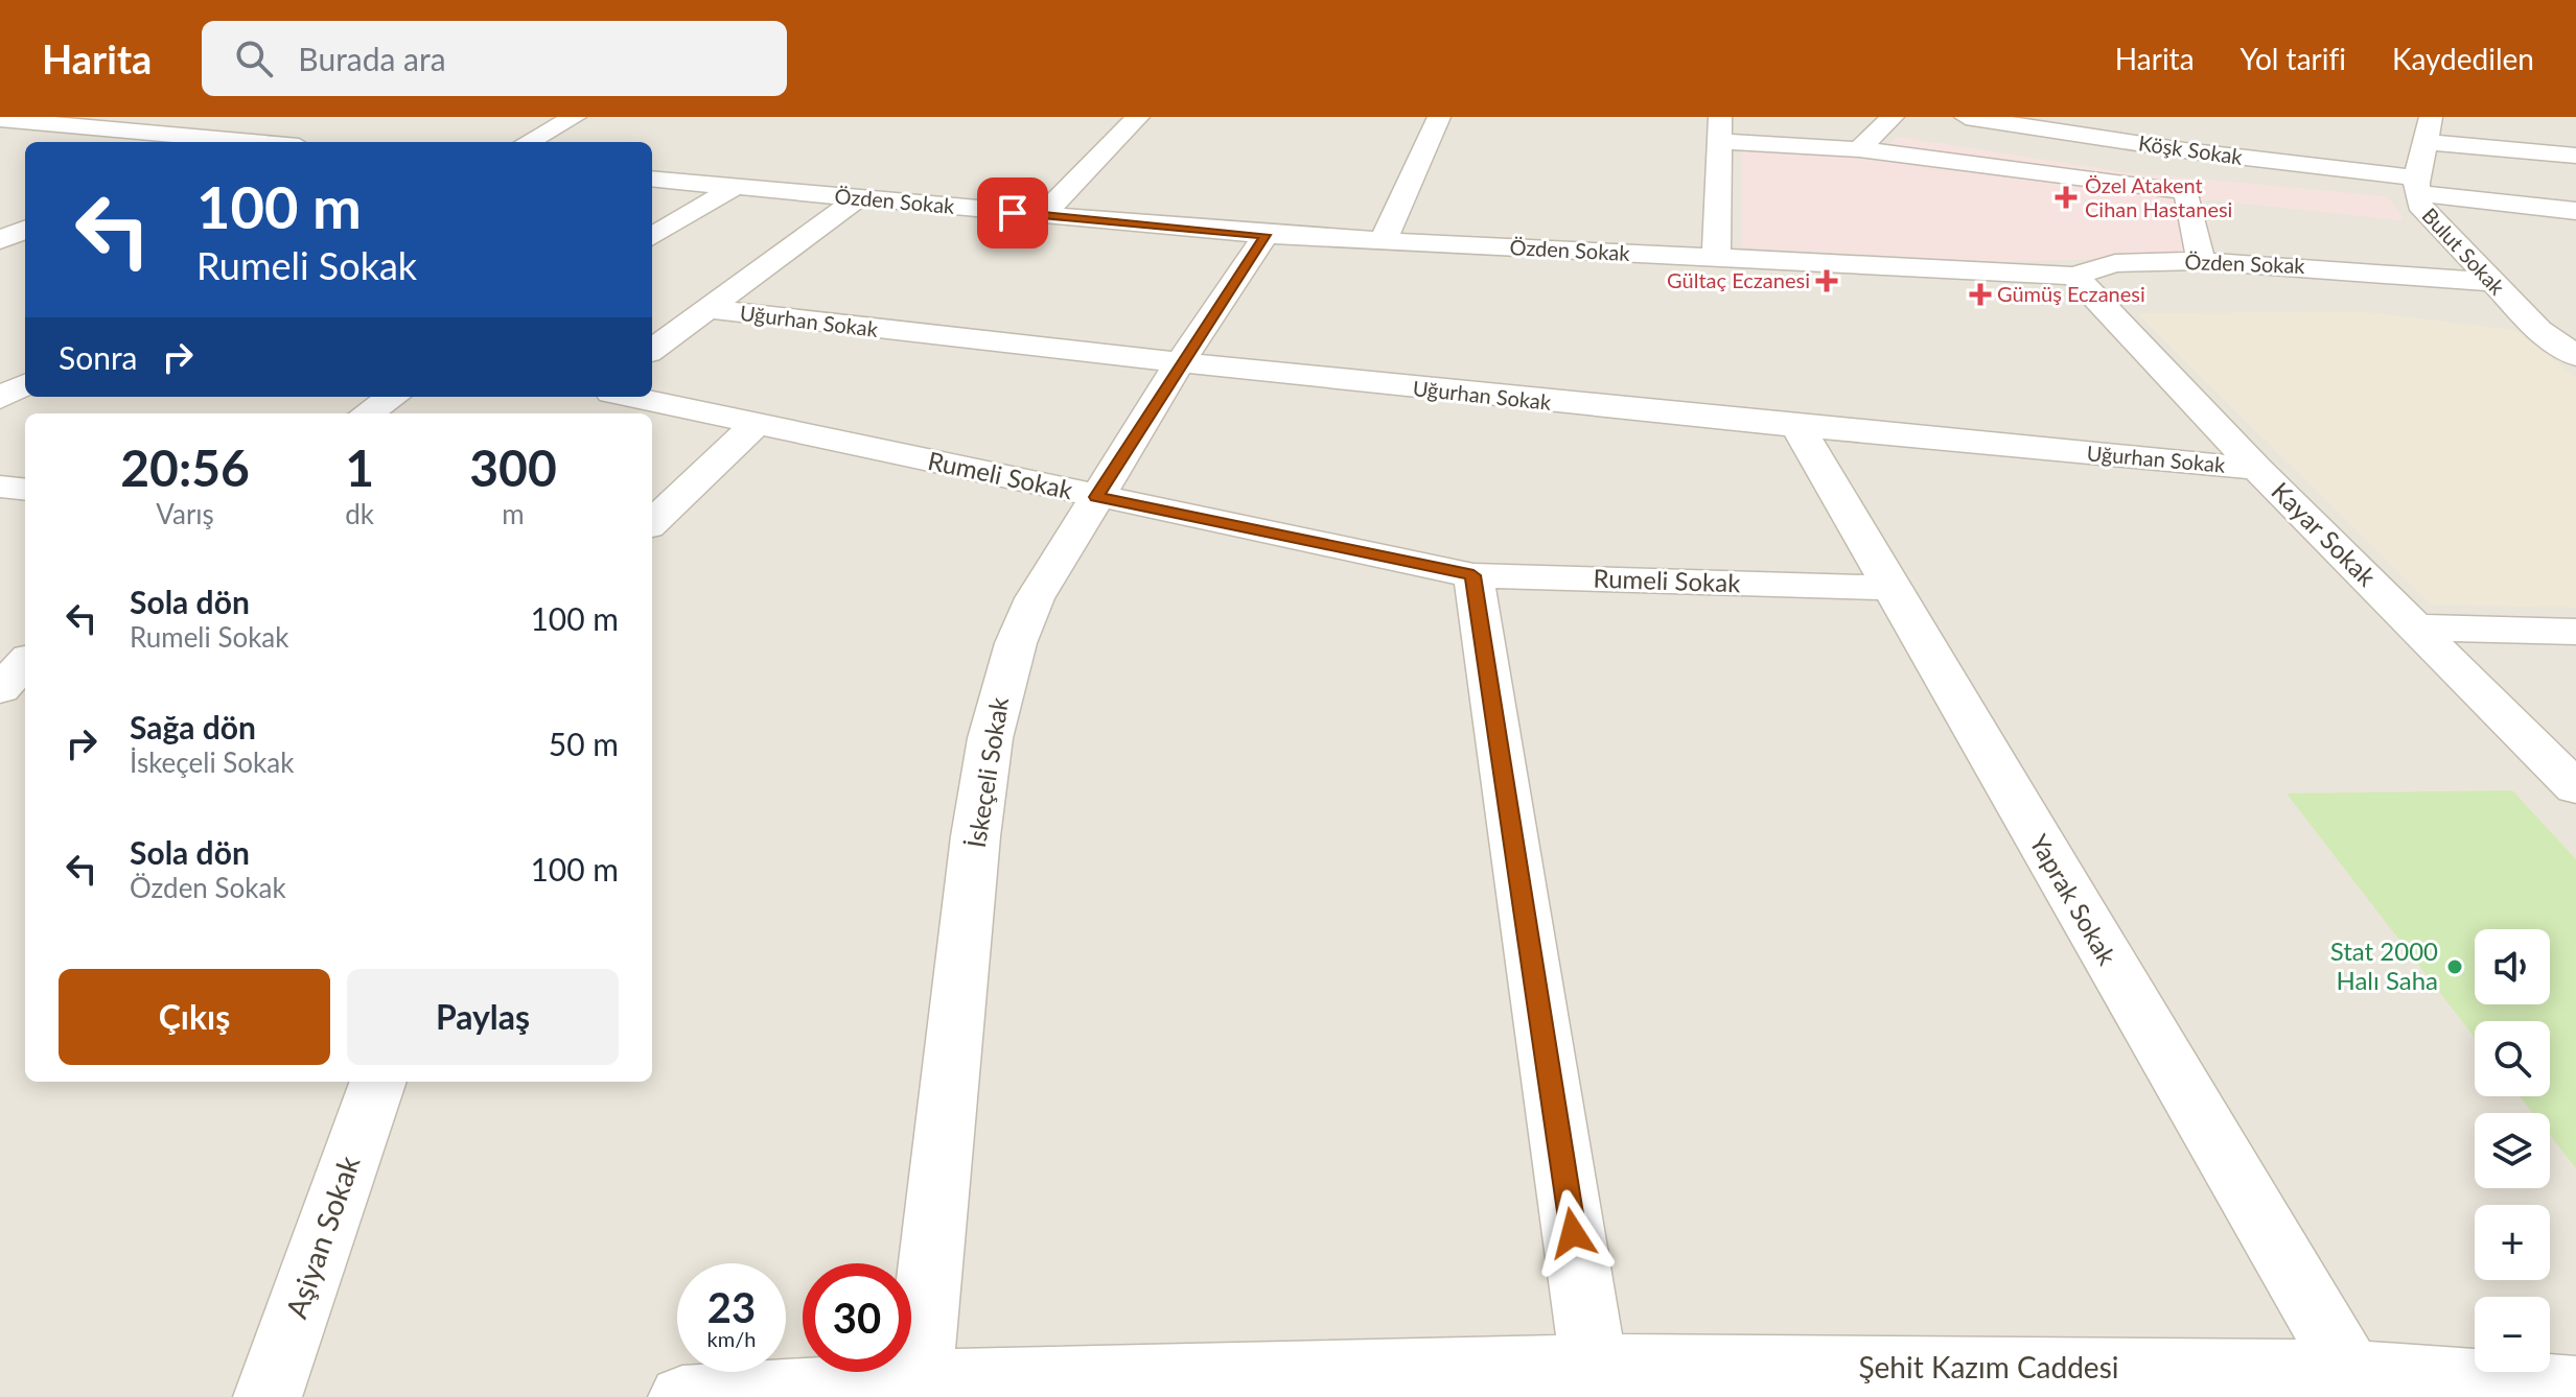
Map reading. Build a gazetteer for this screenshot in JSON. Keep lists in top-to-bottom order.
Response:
{
  "streets": {
    "street": [
      "Köşk Sokak",
      "Özden Sokak",
      "Bulut Sokak",
      "Uğurhan Sokak",
      "Rumeli Sokak",
      "Kayar Sokak",
      "İskeçeli Sokak",
      "Yaprak Sokak",
      "Aşiyan Sokak",
      "Şehit Kazım Caddesi"
    ]
  },
  "crossings": [
    ["Köşk Sokak", "Bulut Sokak"],
    ["Özden Sokak", "Bulut Sokak"],
    ["Özden Sokak", "Kayar Sokak"],
    ["Özden Sokak", "İskeçeli Sokak"],
    ["Uğurhan Sokak", "Kayar Sokak"],
    ["Uğurhan Sokak", "İskeçeli Sokak"],
    ["Uğurhan Sokak", "Yaprak Sokak"],
    ["Rumeli Sokak", "İskeçeli Sokak"],
    ["Rumeli Sokak", "Yaprak Sokak"],
    ["İskeçeli Sokak", "Şehit Kazım Caddesi"],
    ["Yaprak Sokak", "Şehit Kazım Caddesi"]
  ],
  "places": {
    "health": ["Özel Atakent Cihan Hastanesi", "Gültaç Eczanesi", "Gümüş Eczanesi"],
    "other": ["Stat 2000 Halı Saha"]
  },
  "page": {
    "header": "Harita",
    "search": "Burada ara",
    "nav": ["Harita", "Yol tarifi", "Kaydedilen"],
    "turn": ["100 m", "Rumeli Sokak"],
    "then": "Sonra",
    "eta": [
      "20:56",
      "Varış",
      "1",
      "dk",
      "300",
      "m"
    ],
    "list": [
      {
        "name": "Sola dön",
        "note": "Rumeli Sokak",
        "value": "100 m"
      },
      {
        "name": "Sağa dön",
        "note": "İskeçeli Sokak",
        "value": "50 m"
      },
      {
        "name": "Sola dön",
        "note": "Özden Sokak",
        "value": "100 m"
      }
    ],
    "map_buttons": ["+", "−"],
    "buttons": ["Çıkış", "Paylaş"],
    "speed": "23 km/h",
    "limit": "30"
  }
}
